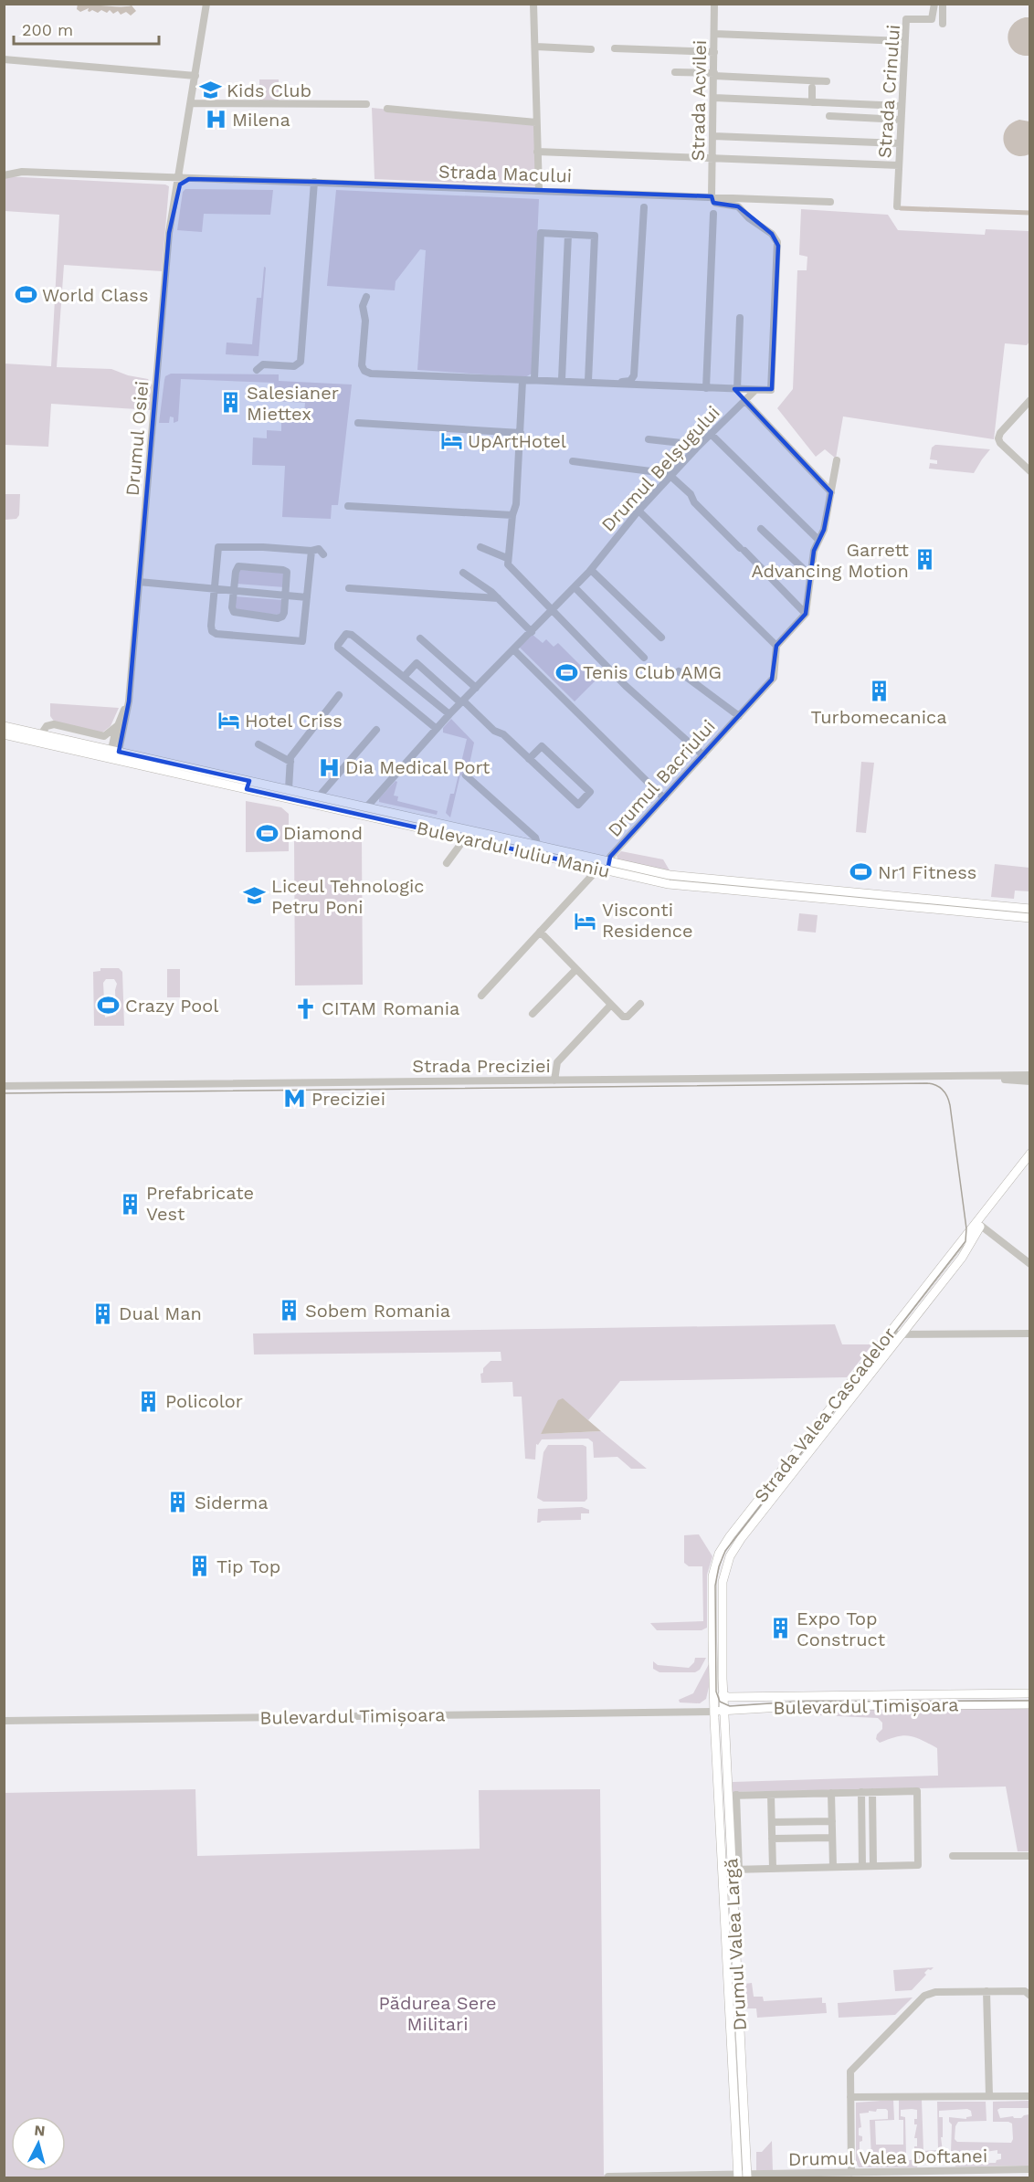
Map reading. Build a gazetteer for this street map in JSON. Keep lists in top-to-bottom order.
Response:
{
  "streets": {
    "main road": [
      "Bulevardul Iuliu Maniu",
      "Strada Valea Cascadelor",
      "Bulevardul Timișoara",
      "Drumul Valea Largă"
    ],
    "street": [
      "Strada Crinului",
      "Strada Acvilei",
      "Strada Macului",
      "Drumul Osiei",
      "Drumul Belșugului",
      "Drumul Bacriului",
      "Strada Preciziei",
      "Drumul Valea Doftanei"
    ]
  },
  "crossings": [
    ["Strada Acvilei", "Strada Macului"],
    ["Strada Acvilei", "Drumul Belșugului"],
    ["Strada Macului", "Drumul Osiei"],
    ["Strada Macului", "Drumul Belșugului"],
    ["Drumul Osiei", "Bulevardul Iuliu Maniu"],
    ["Drumul Belșugului", "Bulevardul Iuliu Maniu"],
    ["Drumul Bacriului", "Bulevardul Iuliu Maniu"],
    ["Strada Valea Cascadelor", "Bulevardul Timișoara"],
    ["Strada Valea Cascadelor", "Drumul Valea Largă"],
    ["Bulevardul Timișoara", "Drumul Valea Largă"],
    ["Drumul Valea Largă", "Drumul Valea Doftanei"]
  ],
  "parks": ["Pădurea Sere Militari"],
  "places": {
    "school or university": ["Kids Club", "Liceul Tehnologic Petru Poni"],
    "hospital": ["Milena", "Dia Medical Port"],
    "sports": [
      "World Class",
      "Tenis Club AMG",
      "Diamond",
      "Nr1 Fitness",
      "Crazy Pool"
    ],
    "building": [
      "Salesianer Miettex",
      "Garrett Advancing Motion",
      "Turbomecanica",
      "Prefabricate Vest",
      "Sobem Romania",
      "Dual Man",
      "Policolor",
      "Siderma",
      "Tip Top",
      "Expo Top Construct"
    ],
    "hotel": ["UpArtHotel", "Hotel Criss", "Visconti Residence"],
    "church": ["CITAM Romania"],
    "metro station": ["Preciziei"]
  },
  "scale_bar": "200 m",
  "north": "top"
}
